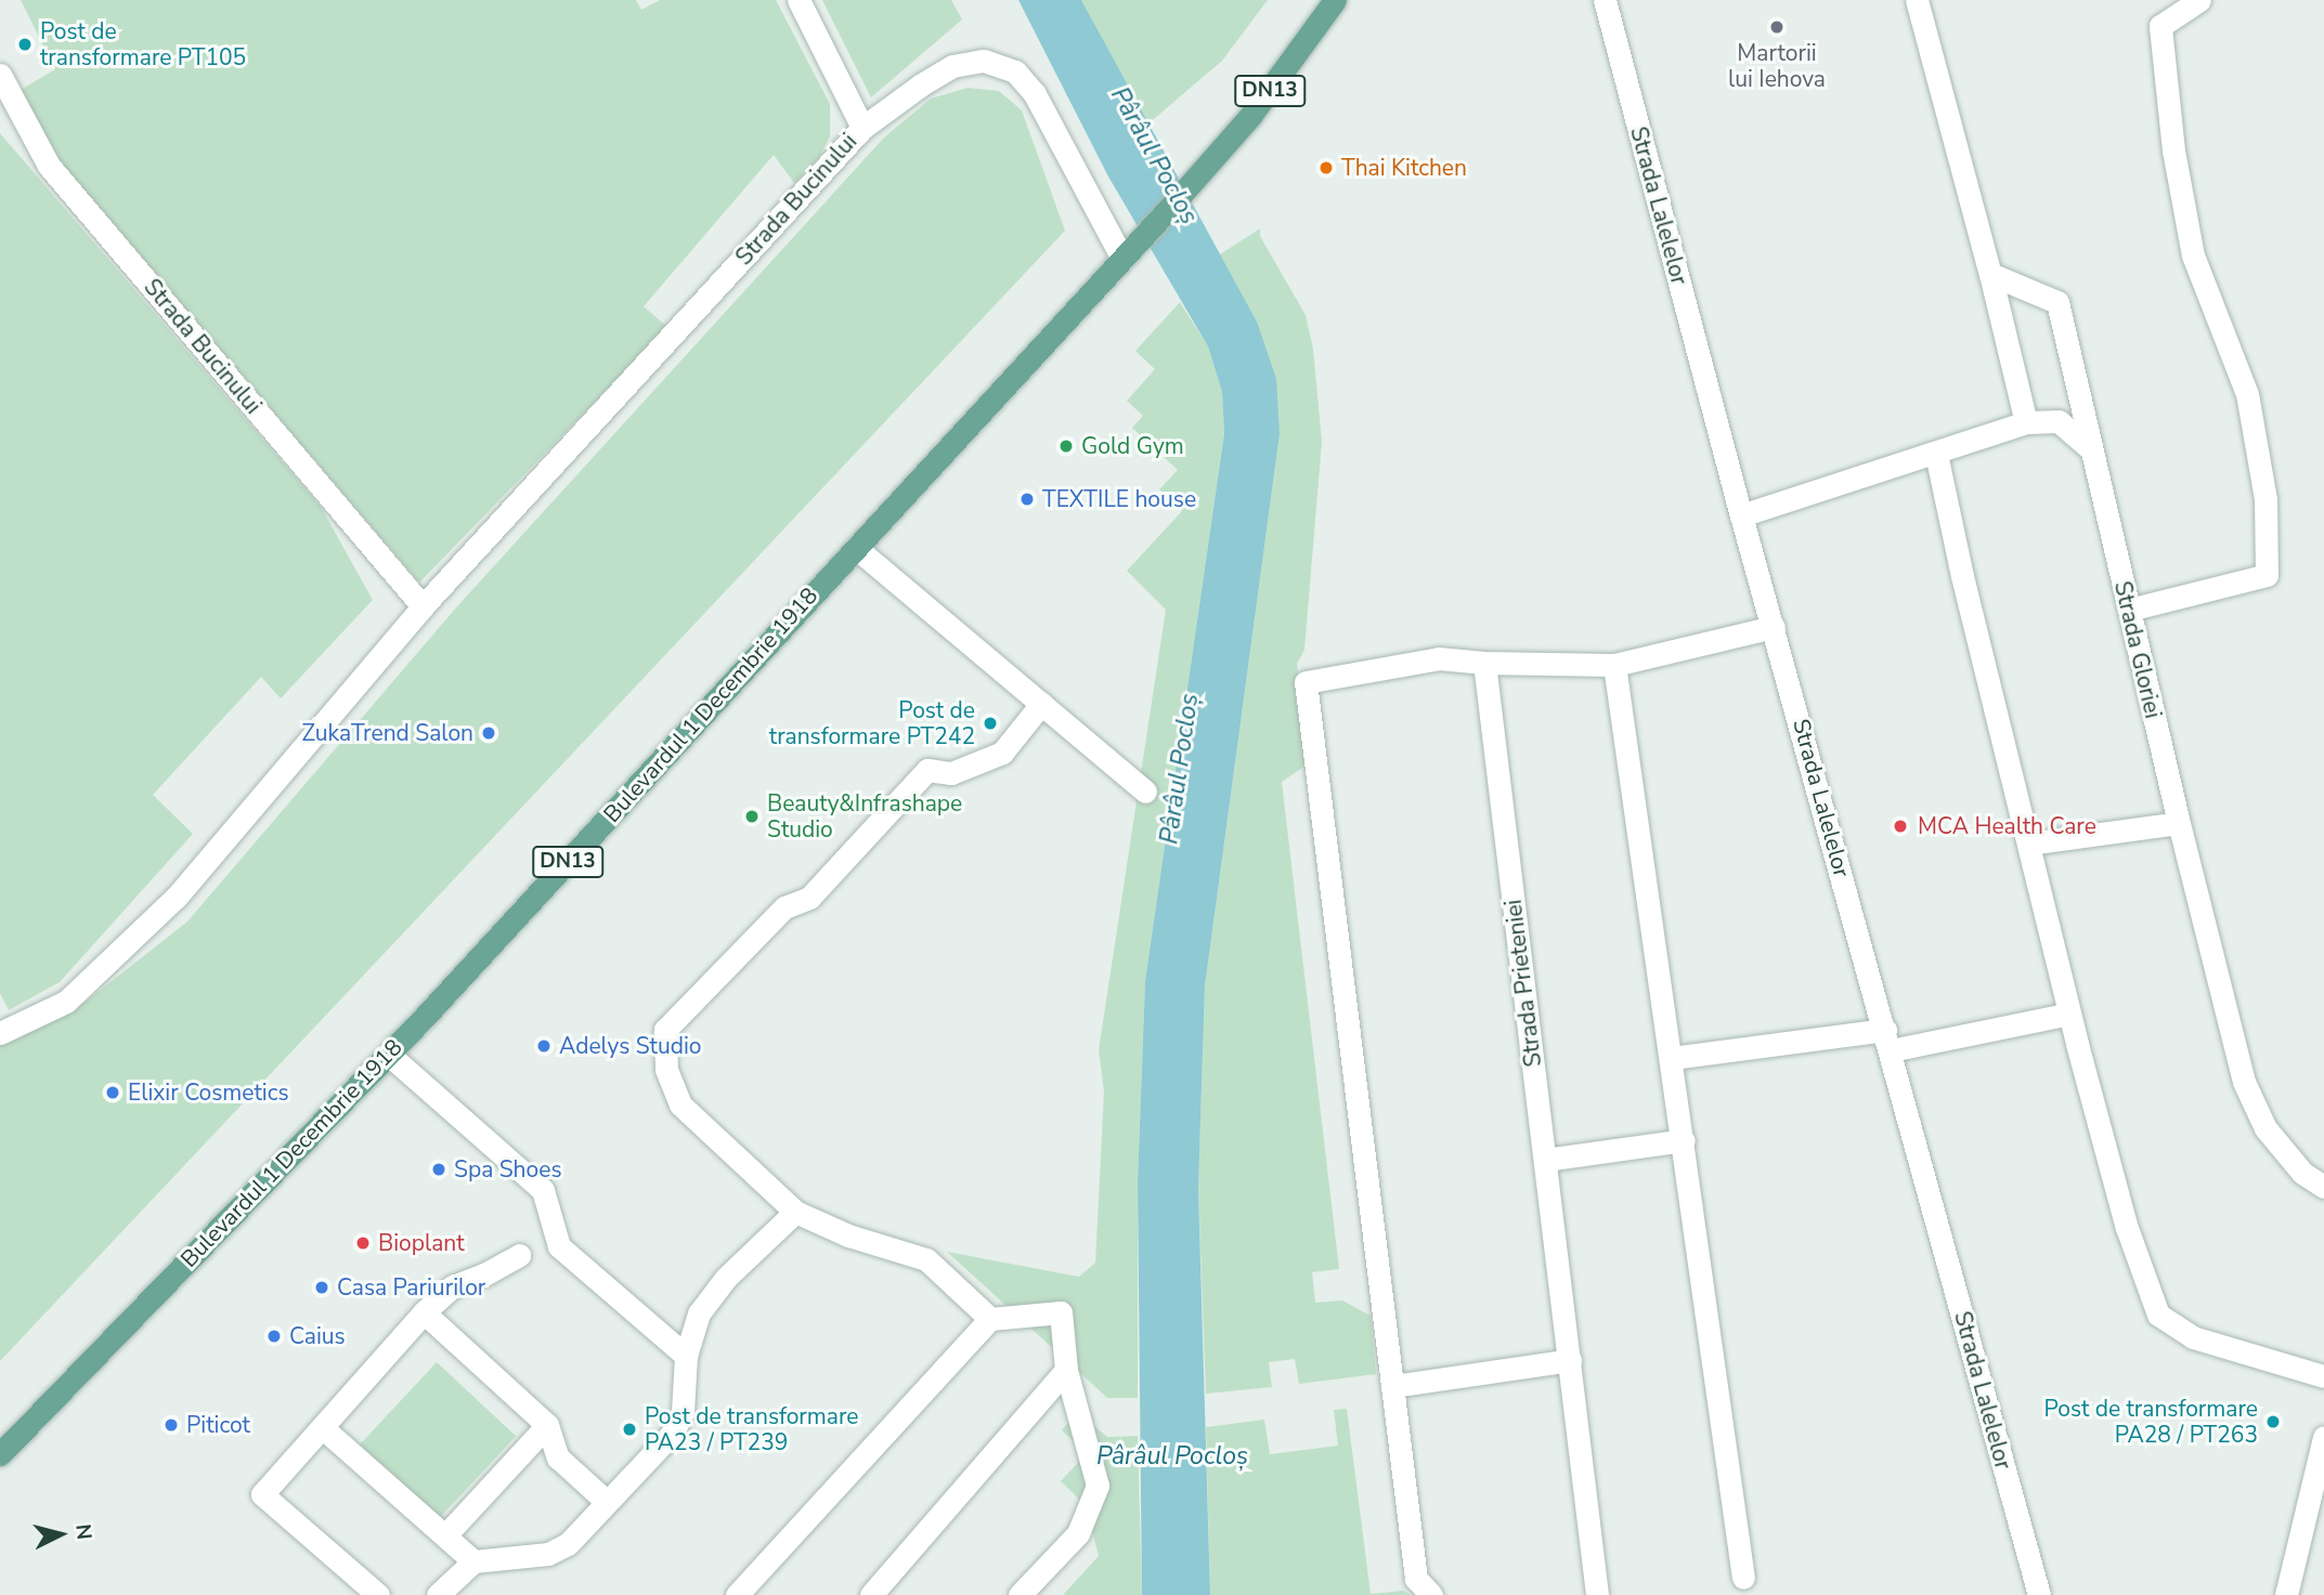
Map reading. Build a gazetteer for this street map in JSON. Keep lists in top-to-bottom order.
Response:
{
  "streets": {
    "main road": ["DN13", "Bulevardul 1 Decembrie 1918"],
    "street": [
      "Strada Bucinului",
      "Strada Lalelelor",
      "Strada Gloriei",
      "Strada Prieteniei"
    ]
  },
  "crossings": [
    ["Strada Bucinului", "Bulevardul 1 Decembrie 1918"]
  ],
  "water": ["Pârâul Pocloș"],
  "places": [
    "Martorii lui Iehova",
    "Post de transformare PT105",
    "Thai Kitchen",
    "Gold Gym",
    "TEXTILE house",
    "Post de transformare PT242",
    "ZukaTrend Salon",
    "Beauty&Infrashape Studio",
    "MCA Health Care",
    "Adelys Studio",
    "Elixir Cosmetics",
    "Spa Shoes",
    "Bioplant",
    "Casa Pariurilor",
    "Caius",
    "Post de transformare PA28 / PT263",
    "Piticot",
    "Post de transformare PA23 / PT239"
  ],
  "north": "right"
}
